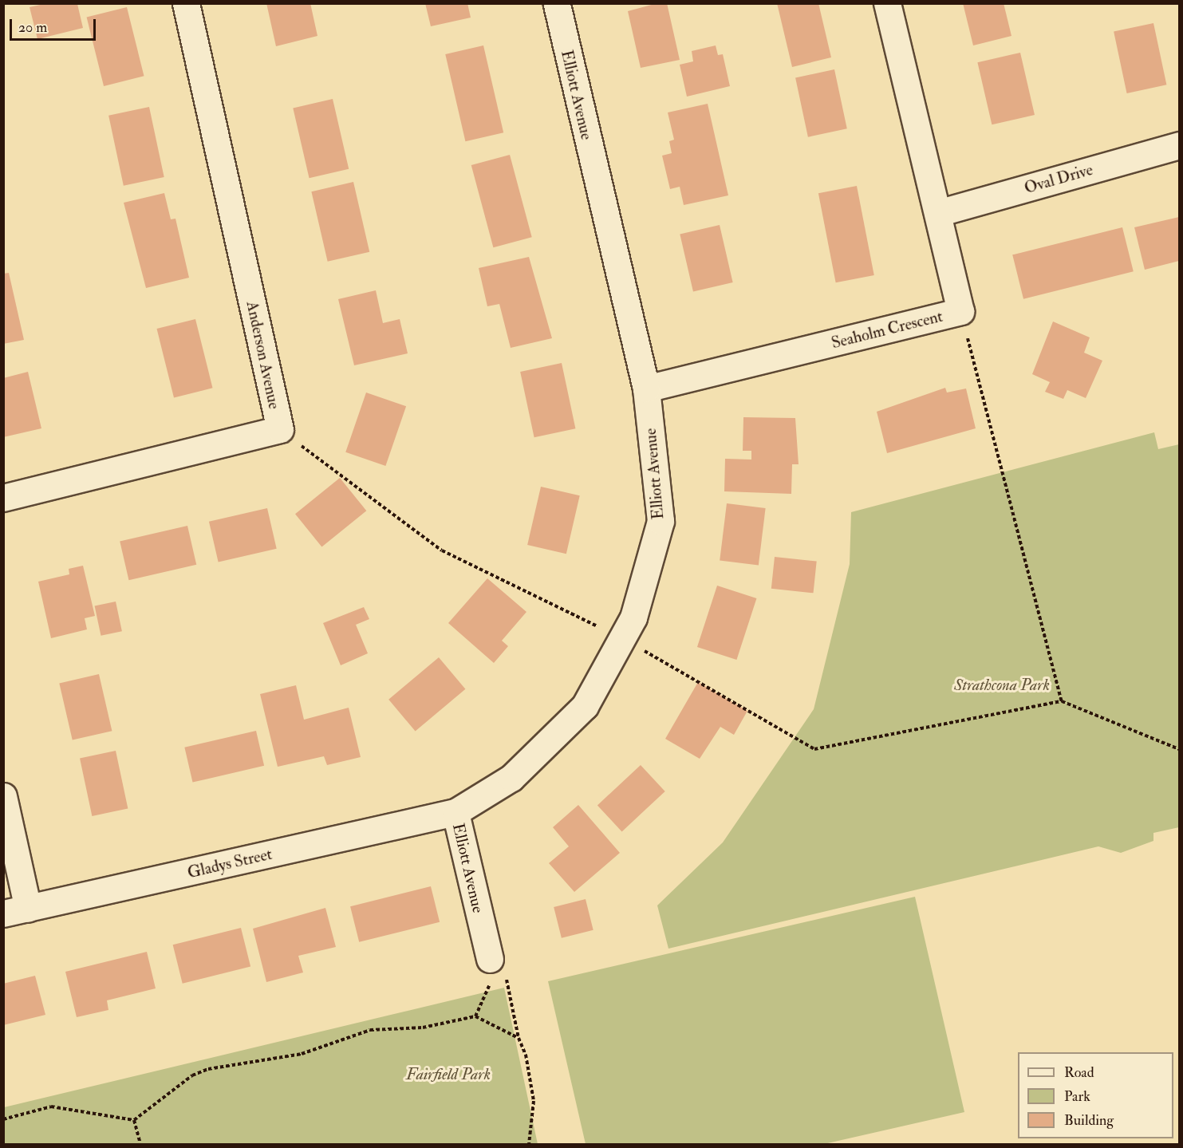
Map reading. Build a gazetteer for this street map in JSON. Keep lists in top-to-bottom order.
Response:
{
  "streets": {
    "street": [
      "Elliott Avenue",
      "Oval Drive",
      "Seaholm Crescent",
      "Anderson Avenue",
      "Gladys Street"
    ]
  },
  "crossings": [
    ["Elliott Avenue", "Seaholm Crescent"],
    ["Elliott Avenue", "Gladys Street"],
    ["Oval Drive", "Seaholm Crescent"]
  ],
  "parks": ["Strathcona Park", "Fairfield Park"],
  "legend": ["Road", "Park", "Building"],
  "scale_bar": "20 m"
}
